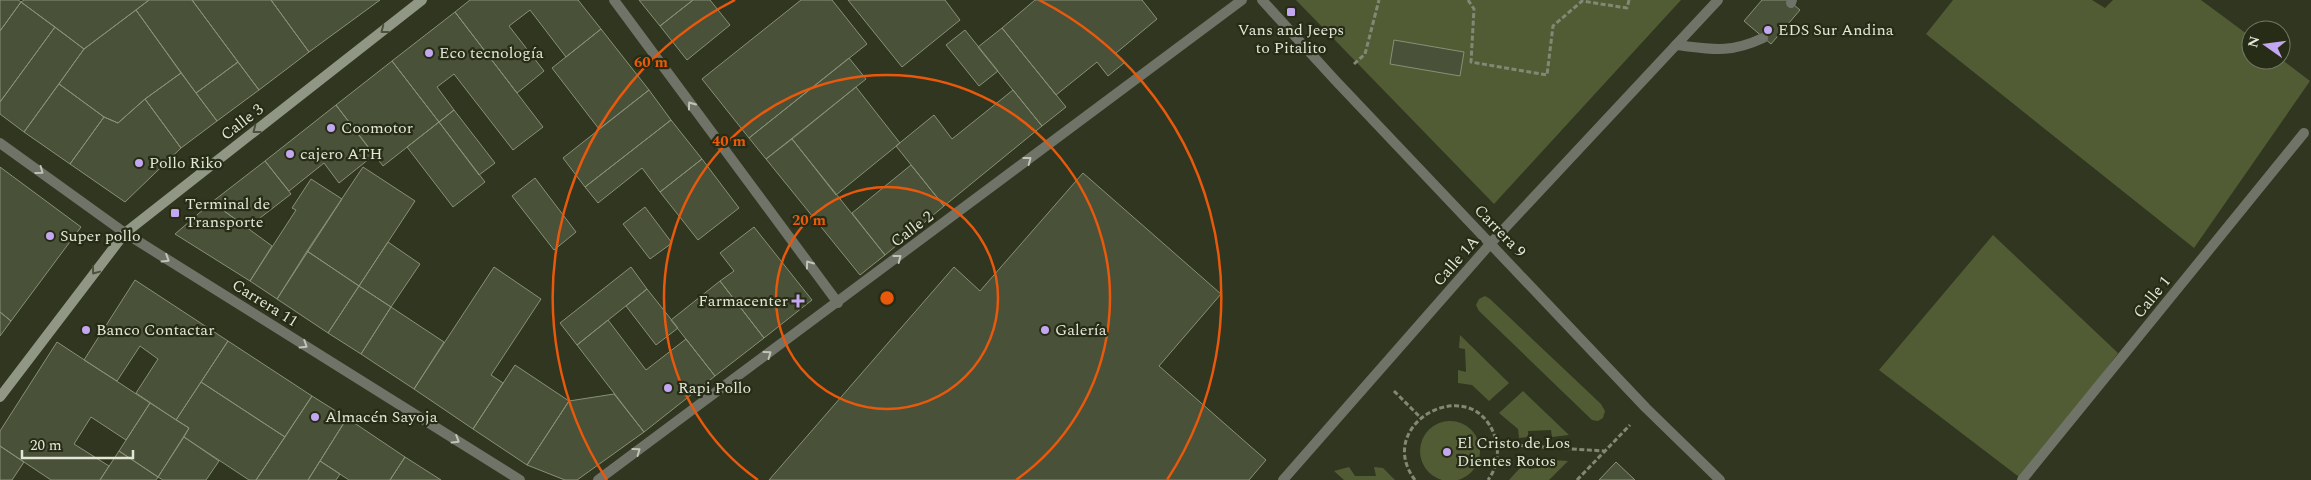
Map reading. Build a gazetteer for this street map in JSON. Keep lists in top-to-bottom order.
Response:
{
  "streets": {
    "main road": ["Calle 3"],
    "street": [
      "Calle 2",
      "Carrera 9",
      "Calle 1A",
      "Calle 1",
      "Carrera 11"
    ]
  },
  "crossings": [
    ["Calle 3", "Carrera 11"],
    ["Carrera 9", "Calle 1A"]
  ],
  "one_way": ["Calle 3", "Calle 2", "Carrera 11"],
  "places": {
    "transit": ["Vans and Jeeps to Pitalito", "Terminal de Transporte"],
    "other": [
      "EDS Sur Andina",
      "Eco tecnología",
      "Coomotor",
      "cajero ATH",
      "Pollo Riko",
      "Super pollo",
      "Banco Contactar",
      "Galería",
      "Rapi Pollo",
      "Almacén Sayoja",
      "El Cristo de Los Dientes Rotos"
    ],
    "health": ["Farmacenter"]
  },
  "scale_bar": "20 m",
  "north": "left",
  "rings": ["60 m", "40 m", "20 m"]
}
